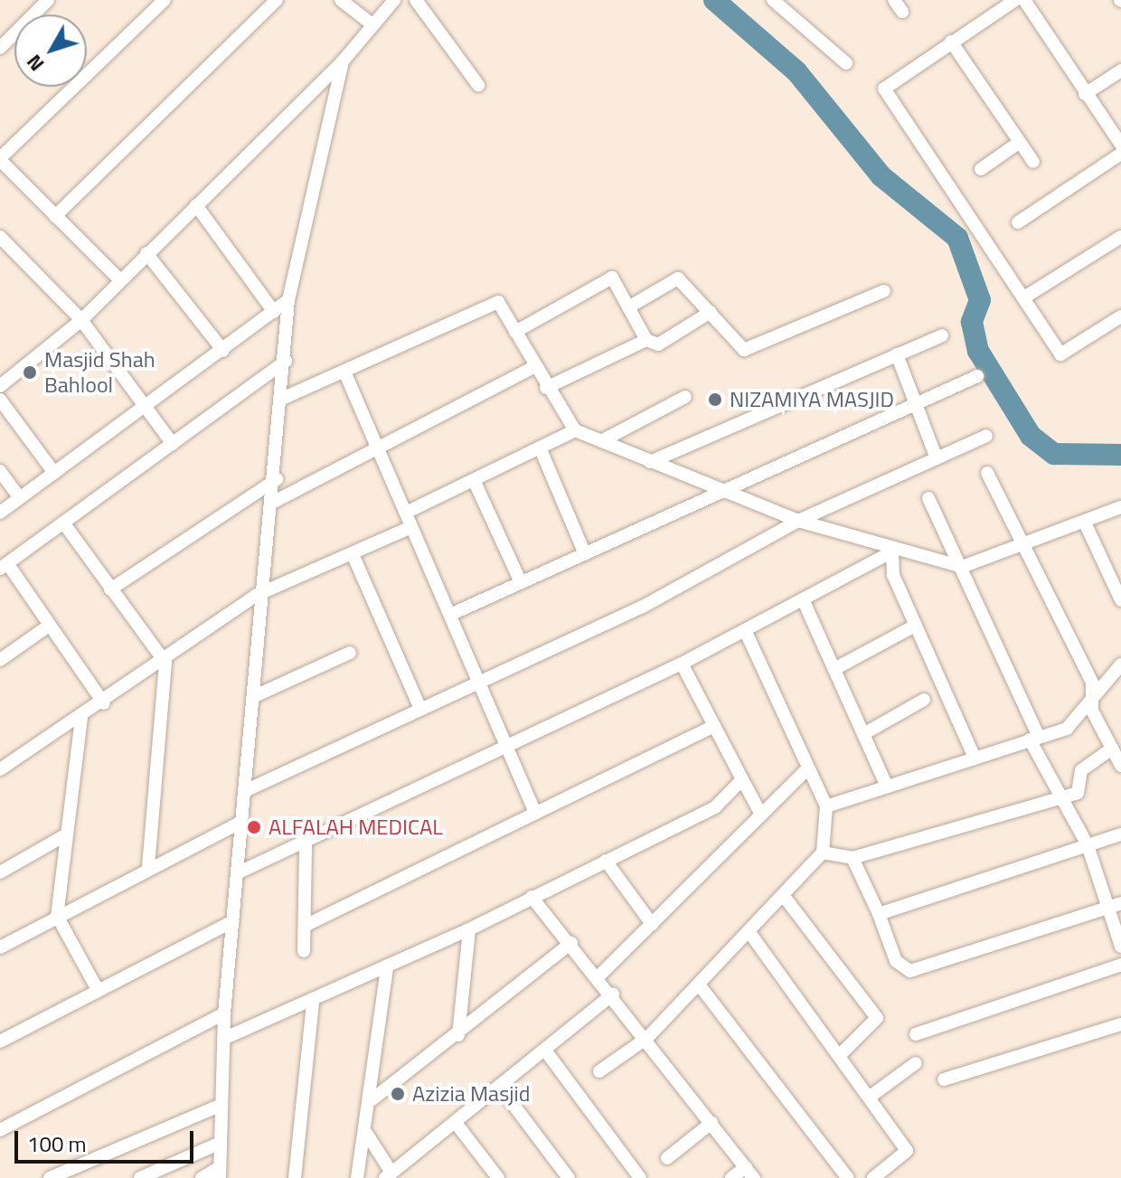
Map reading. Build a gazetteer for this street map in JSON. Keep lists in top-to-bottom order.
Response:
{
  "places": [
    "Masjid Shah Bahlool",
    "NIZAMIYA MASJID",
    "ALFALAH MEDICAL",
    "Azizia Masjid"
  ],
  "scale_bar": "100 m",
  "north": "bottom left"
}
